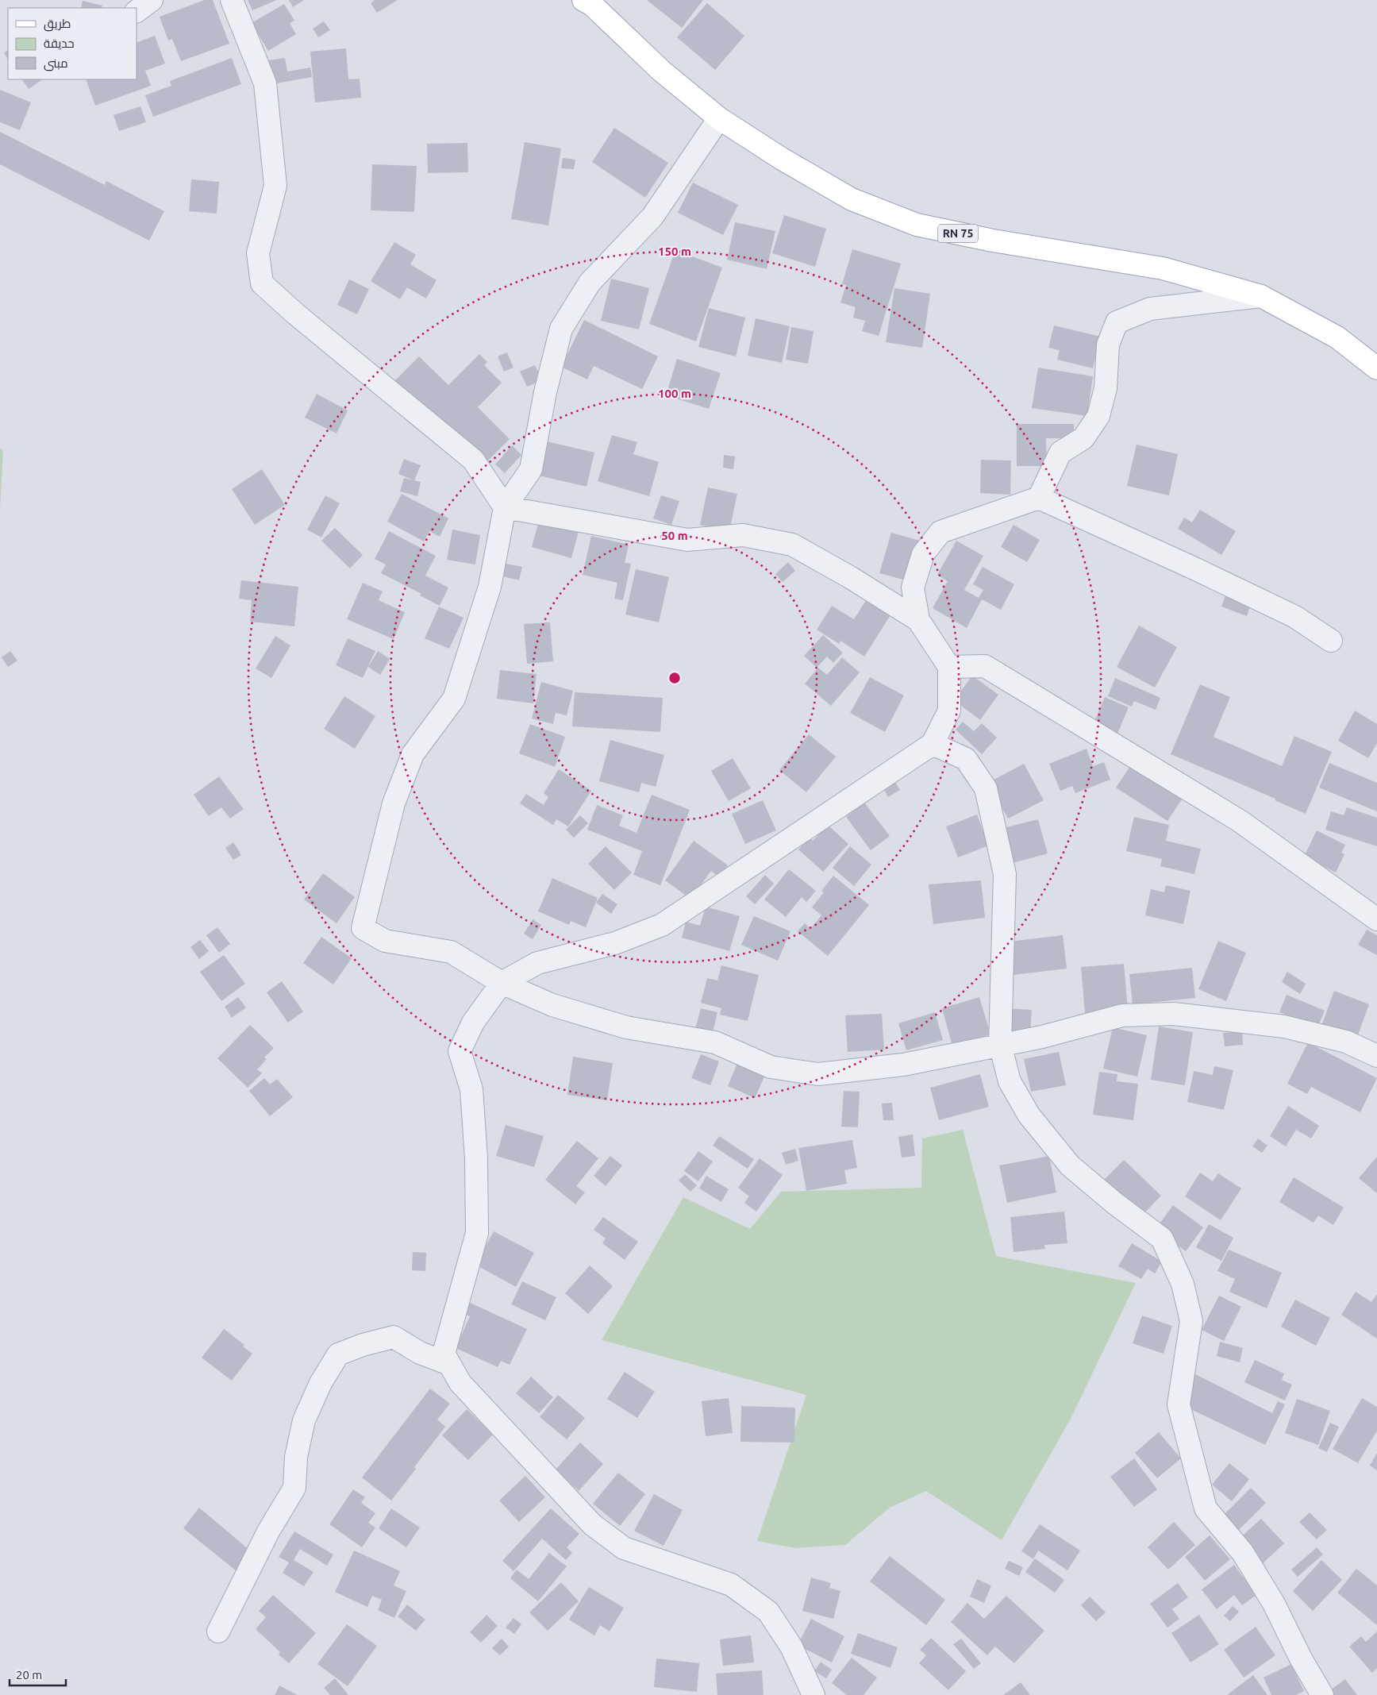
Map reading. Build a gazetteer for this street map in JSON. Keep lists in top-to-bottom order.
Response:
{
  "streets": {
    "main road": ["RN 75"]
  },
  "legend": ["طريق", "حديقة", "مبنى"],
  "scale_bar": "20 m",
  "rings": ["150 m", "100 m", "50 m"]
}
